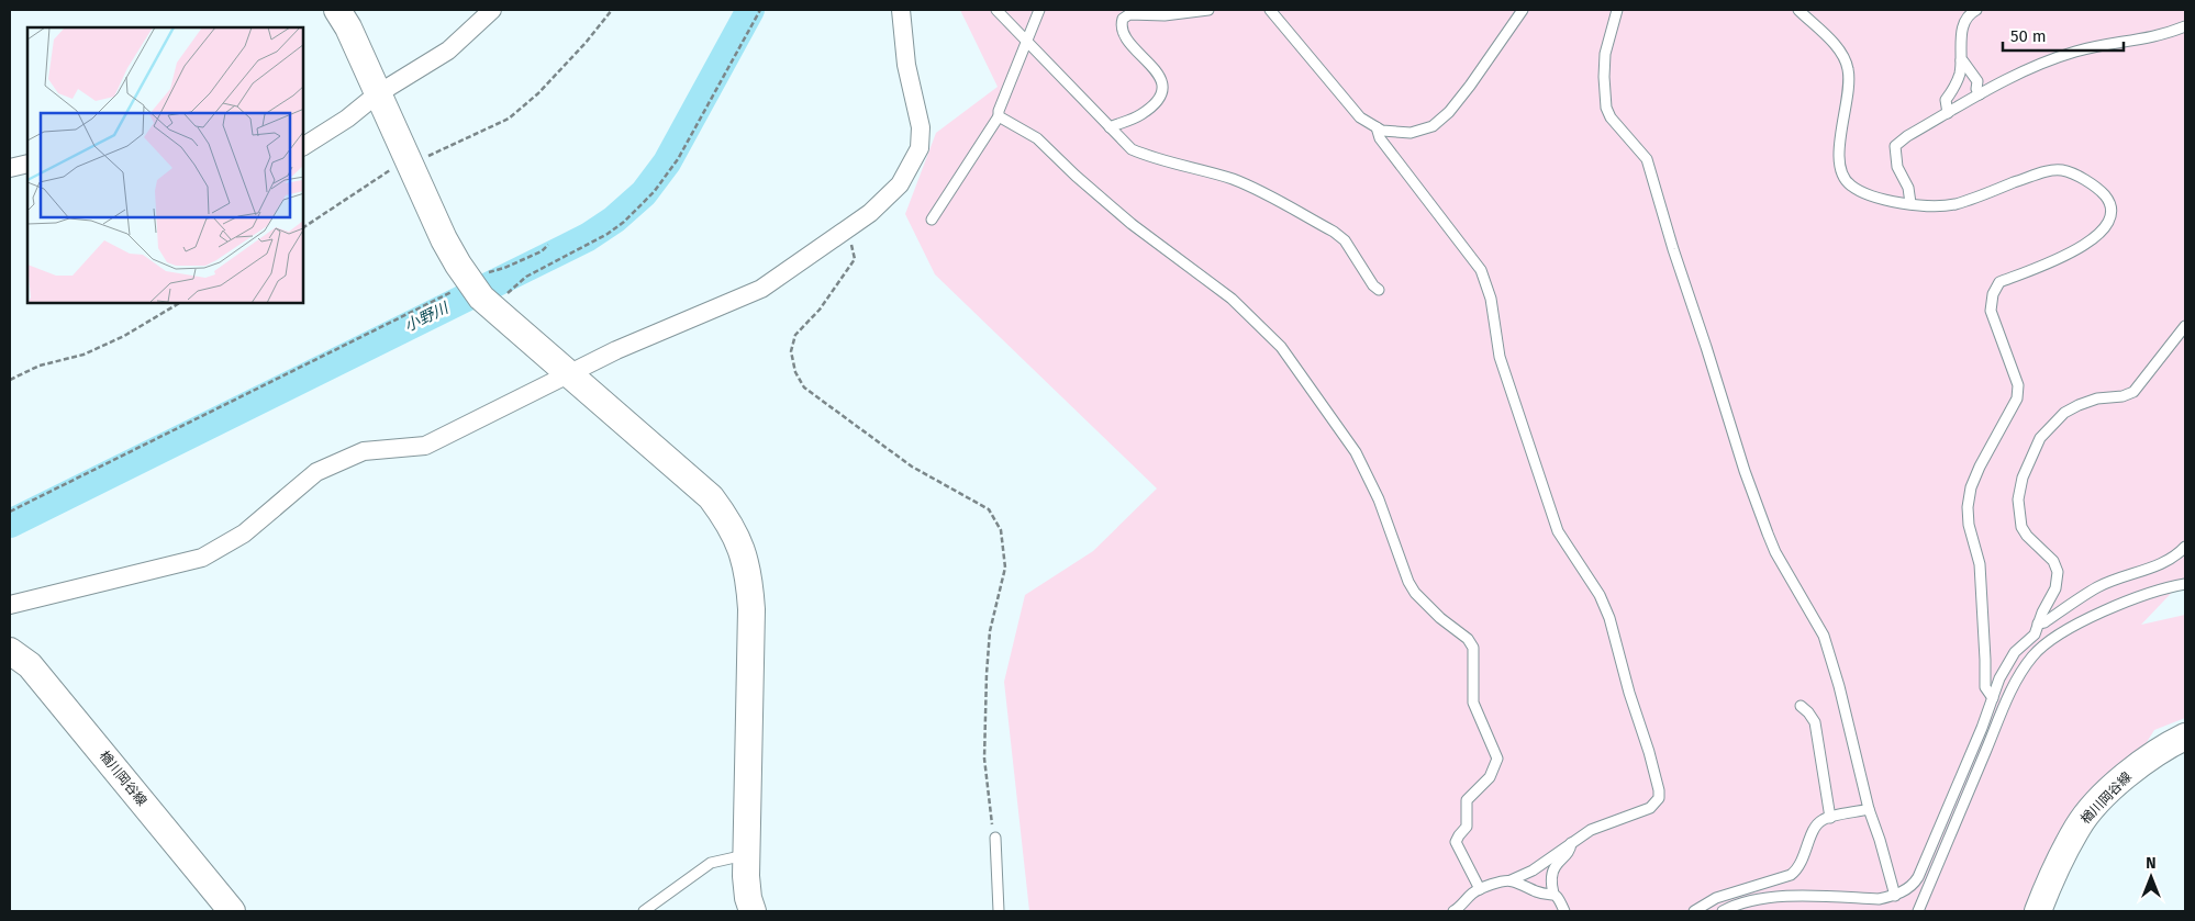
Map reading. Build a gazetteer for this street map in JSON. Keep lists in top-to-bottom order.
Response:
{
  "streets": {
    "street": ["楢川岡谷線"]
  },
  "water": ["小野川"],
  "scale_bar": "50 m",
  "north": "top"
}
